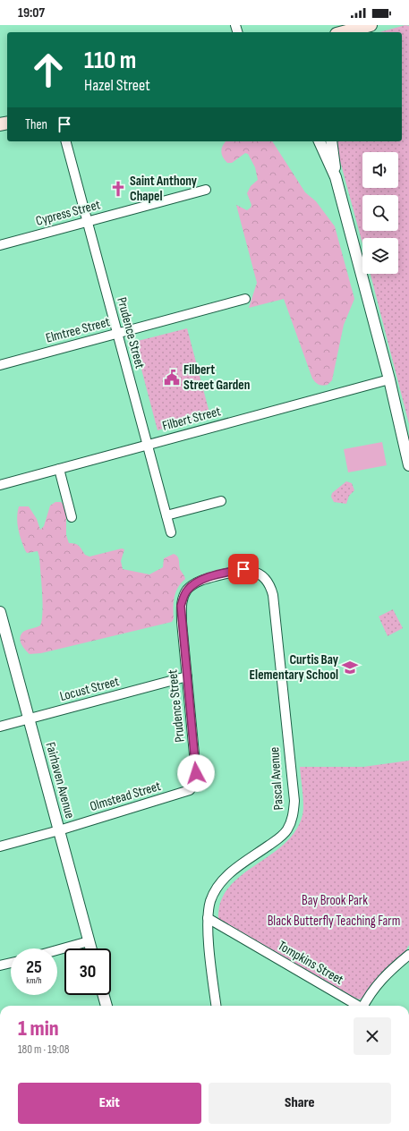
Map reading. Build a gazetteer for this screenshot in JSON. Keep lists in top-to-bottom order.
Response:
{
  "streets": {
    "street": [
      "Cypress Street",
      "Elmtree Street",
      "Prudence Street",
      "Filbert Street",
      "Locust Street",
      "Pascal Avenue",
      "Fairhaven Avenue",
      "Olmstead Street",
      "Tompkins Street"
    ]
  },
  "crossings": [
    ["Cypress Street", "Prudence Street"],
    ["Elmtree Street", "Prudence Street"],
    ["Prudence Street", "Filbert Street"],
    ["Prudence Street", "Locust Street"],
    ["Prudence Street", "Pascal Avenue"],
    ["Prudence Street", "Olmstead Street"],
    ["Locust Street", "Fairhaven Avenue"],
    ["Pascal Avenue", "Tompkins Street"],
    ["Fairhaven Avenue", "Olmstead Street"]
  ],
  "parks": ["Bay Brook Park", "Black Butterfly Teaching Farm"],
  "places": {
    "church": ["Saint Anthony Chapel"],
    "public building": ["Filbert Street Garden"],
    "school or university": ["Curtis Bay Elementary School"]
  },
  "page": {
    "status": "19:07",
    "turn": ["110 m", "Hazel Street"],
    "then": "Then",
    "speed": "25 km/h",
    "limit": "30",
    "heading": ["1 min", "180 m · 19:08"],
    "buttons": ["Exit", "Share"]
  }
}
